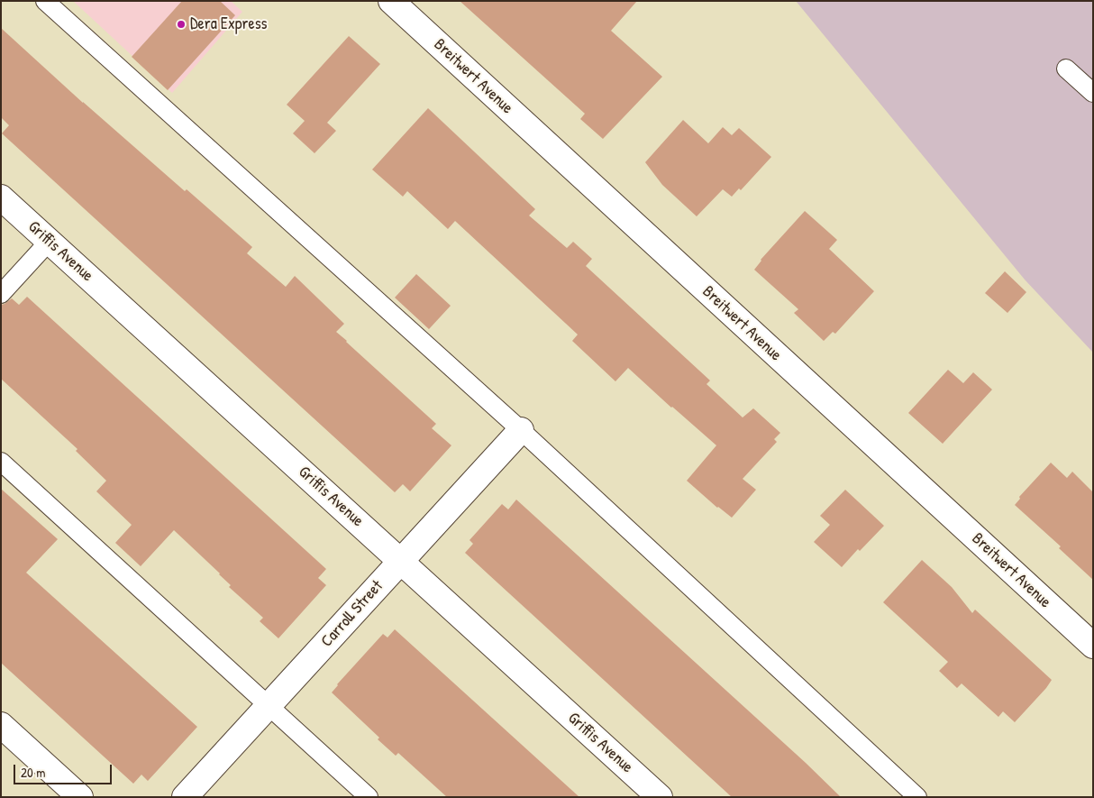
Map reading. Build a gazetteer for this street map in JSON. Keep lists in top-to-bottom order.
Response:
{
  "streets": {
    "street": ["Breitwert Avenue", "Griffis Avenue", "Carroll Street"]
  },
  "crossings": [
    ["Griffis Avenue", "Carroll Street"]
  ],
  "places": ["Dera Express"],
  "scale_bar": "20 m"
}
